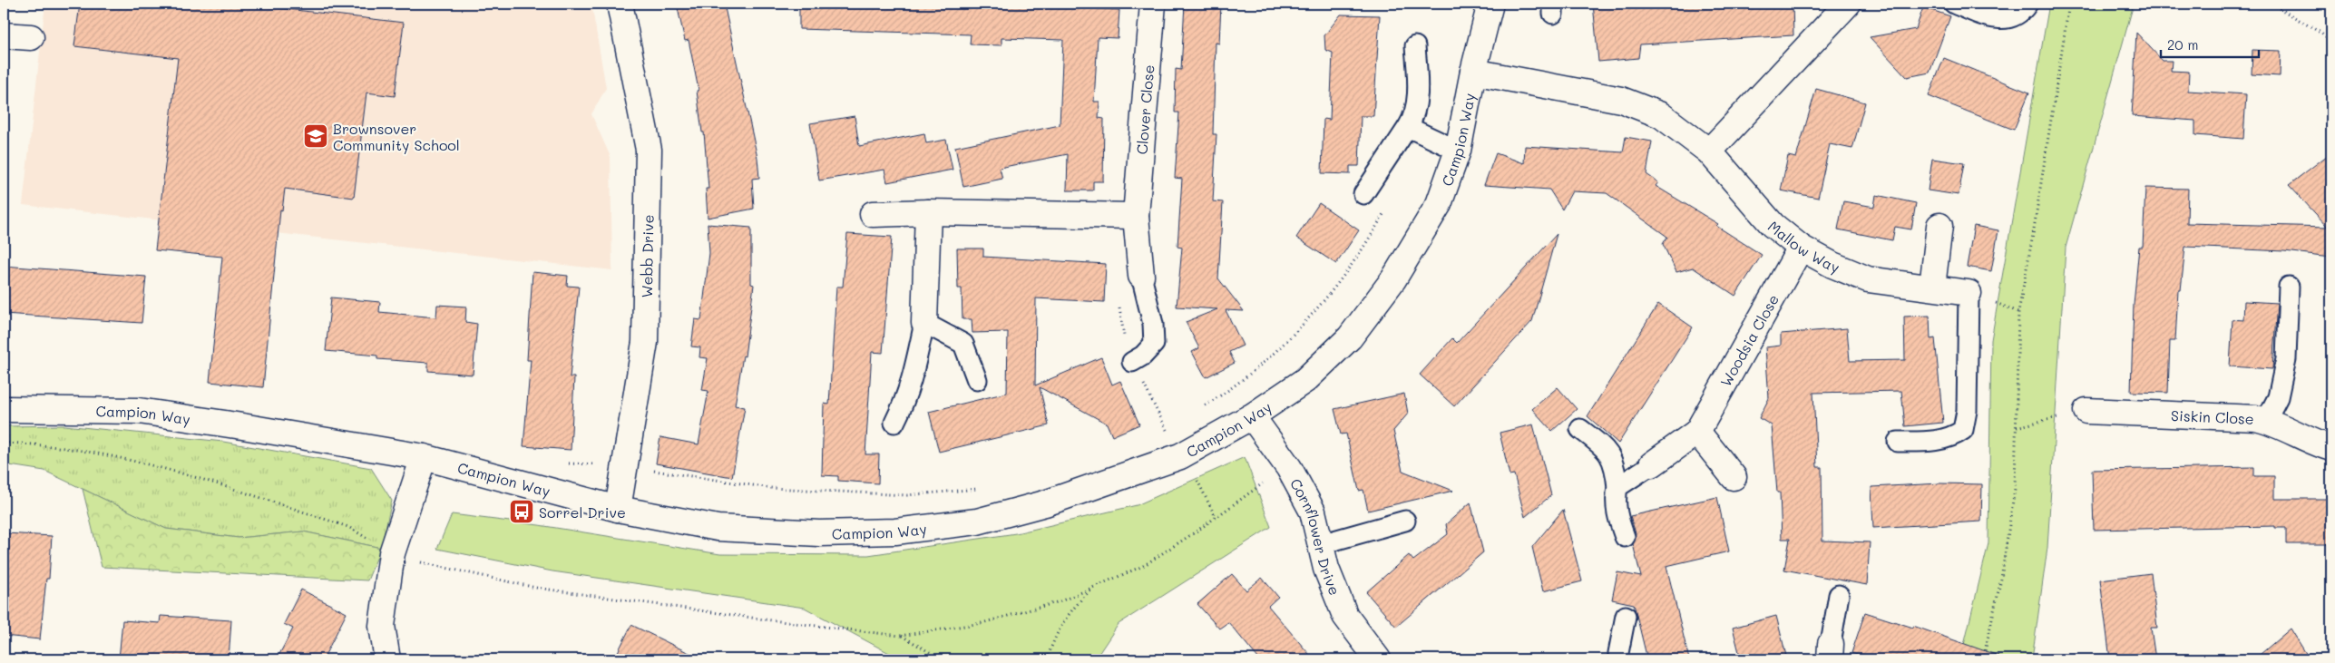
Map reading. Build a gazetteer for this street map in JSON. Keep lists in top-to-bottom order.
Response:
{
  "streets": {
    "street": [
      "Clover Close",
      "Campion Way",
      "Mallow Way",
      "Webb Drive",
      "Woodsia Close",
      "Siskin Close",
      "Cornflower Drive"
    ]
  },
  "crossings": [
    ["Campion Way", "Mallow Way"],
    ["Campion Way", "Webb Drive"],
    ["Campion Way", "Cornflower Drive"],
    ["Mallow Way", "Woodsia Close"]
  ],
  "places": {
    "school or university": ["Brownsover Community School"],
    "bus stop": ["Sorrel Drive"]
  },
  "scale_bar": "20 m"
}
